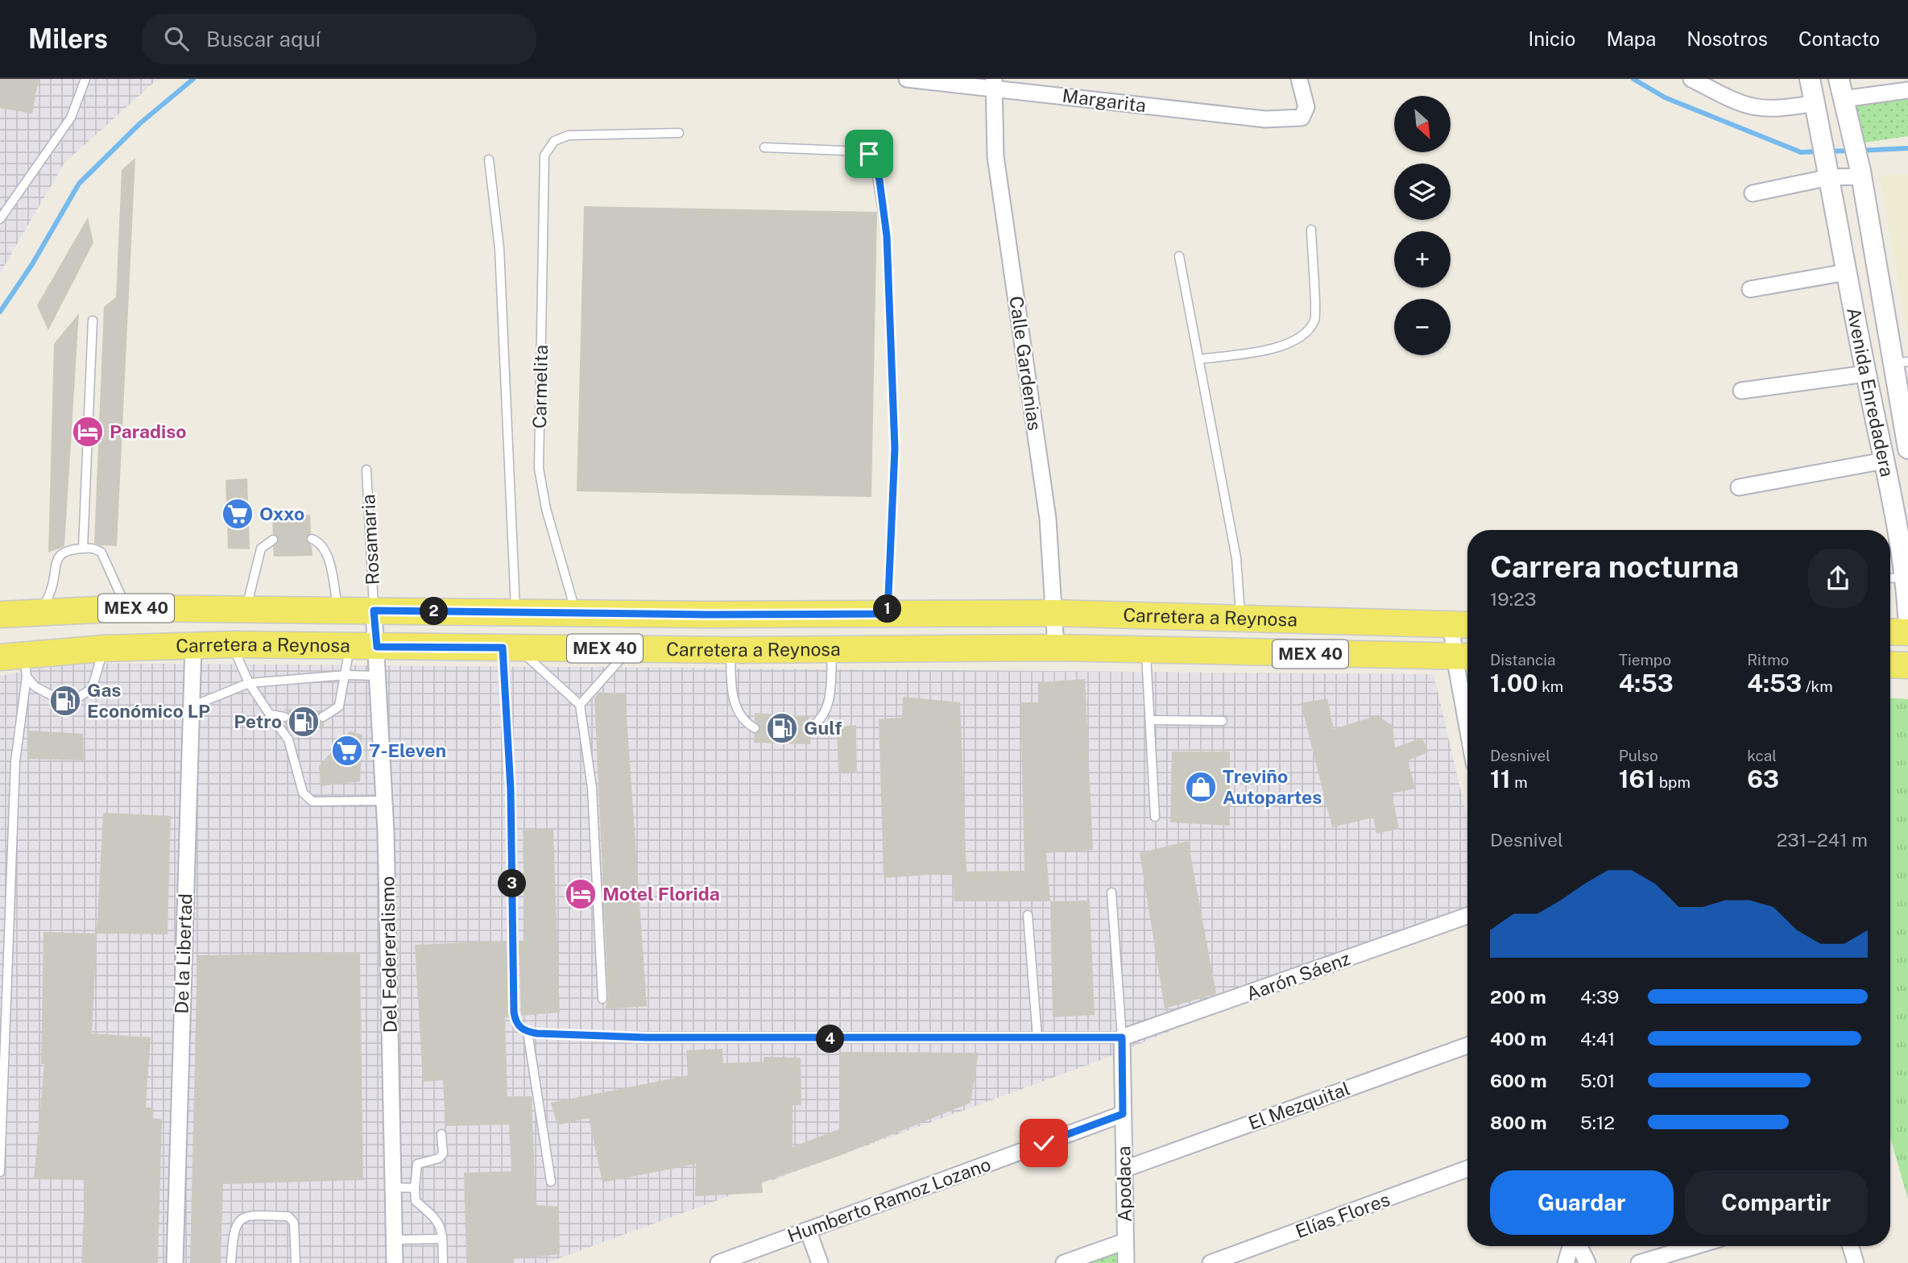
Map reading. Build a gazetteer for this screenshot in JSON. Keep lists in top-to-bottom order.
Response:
{
  "streets": {
    "main road": ["MEX 40", "Carretera a Reynosa"],
    "street": [
      "Margarita",
      "Calle Gardenias",
      "Avenida Enredadera",
      "De la Libertad",
      "Del Federeralismo",
      "Aarón Sáenz",
      "El Mezquital",
      "Apodaca",
      "Humberto Ramoz Lozano",
      "Elías Flores"
    ],
    "lane": ["Carmelita", "Rosamaria"]
  },
  "crossings": [
    ["Margarita", "Calle Gardenias"],
    ["Calle Gardenias", "Carretera a Reynosa"],
    ["Carmelita", "Carretera a Reynosa"],
    ["Rosamaria", "Carretera a Reynosa"],
    ["Rosamaria", "Del Federeralismo"],
    ["Carretera a Reynosa", "De la Libertad"],
    ["Carretera a Reynosa", "Del Federeralismo"],
    ["Aarón Sáenz", "Apodaca"],
    ["El Mezquital", "Apodaca"],
    ["Apodaca", "Humberto Ramoz Lozano"]
  ],
  "places": {
    "hotel": ["Paradiso", "Motel Florida"],
    "supermarket": ["Oxxo", "7-Eleven"],
    "fuel station": ["Gas Económico LP", "Petro", "Gulf"],
    "shop": ["Treviño Autopartes"]
  },
  "north": "bottom right",
  "page": {
    "header": "Milers",
    "search": "Buscar aquí",
    "nav": [
      "Inicio",
      "Mapa",
      "Nosotros",
      "Contacto"
    ],
    "map_buttons": ["+", "−"],
    "heading": ["Carrera nocturna", "19:23"],
    "pins": [
      "1",
      "2",
      "3",
      "4"
    ],
    "stats": [
      ["Distancia", "1.00 km"],
      ["Tiempo", "4:53"],
      ["Ritmo", "4:53 /km"],
      ["Desnivel", "11 m"],
      ["Pulso", "161 bpm"],
      ["kcal", "63"]
    ],
    "chart": ["Desnivel", "231–241 m"],
    "list": [
      {
        "name": "200 m",
        "note": "4:39"
      },
      {
        "name": "400 m",
        "note": "4:41"
      },
      {
        "name": "600 m",
        "note": "5:01"
      },
      {
        "name": "800 m",
        "note": "5:12"
      }
    ],
    "buttons": ["Guardar", "Compartir"]
  }
}
